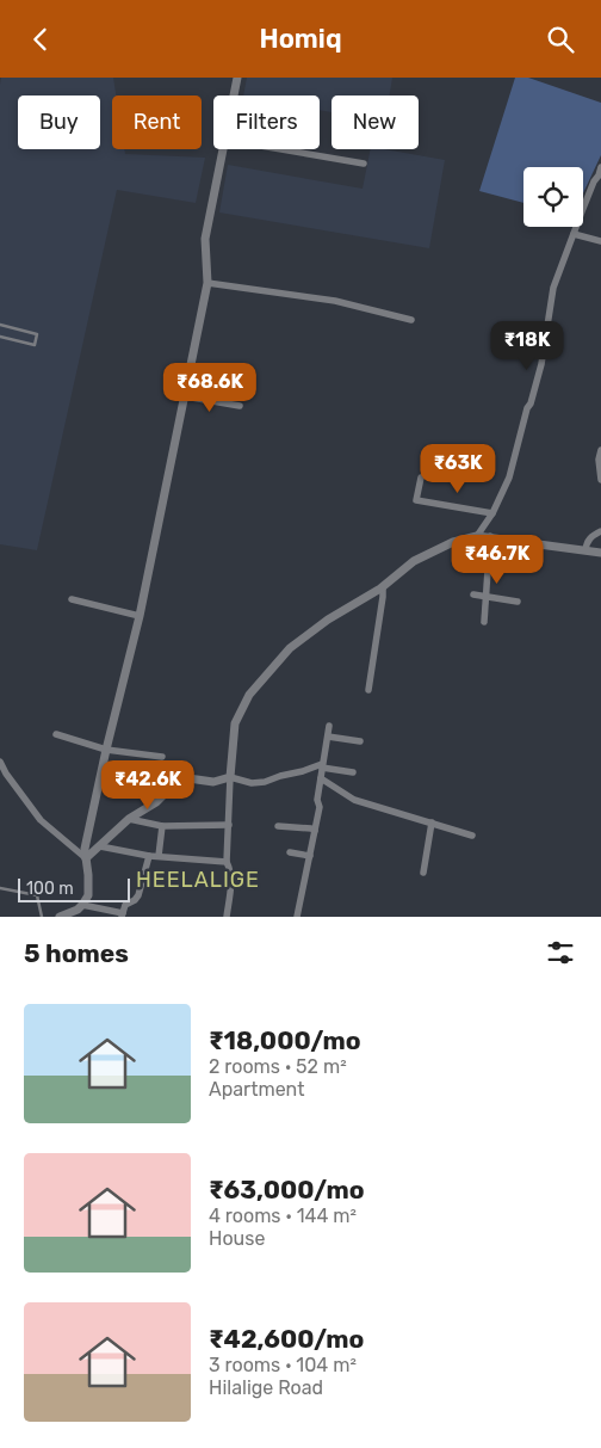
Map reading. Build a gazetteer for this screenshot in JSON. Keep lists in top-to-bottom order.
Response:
{
  "districts": ["HEELALIGE"],
  "scale_bar": "100 m",
  "page": {
    "header": "Homiq",
    "chip": [
      "Buy",
      "Rent",
      "Filters",
      "New"
    ],
    "price": [
      "₹18K",
      "₹68.6K",
      "₹63K",
      "₹46.7K",
      "₹42.6K"
    ],
    "scale": "100 m",
    "heading": "5 homes",
    "list": [
      {
        "name": "₹18,000/mo",
        "note": "2 rooms · 52 m² · Apartment"
      },
      {
        "name": "₹63,000/mo",
        "note": "4 rooms · 144 m² · House"
      },
      {
        "name": "₹42,600/mo",
        "note": "3 rooms · 104 m² · Hilalige Road"
      }
    ]
  }
}
